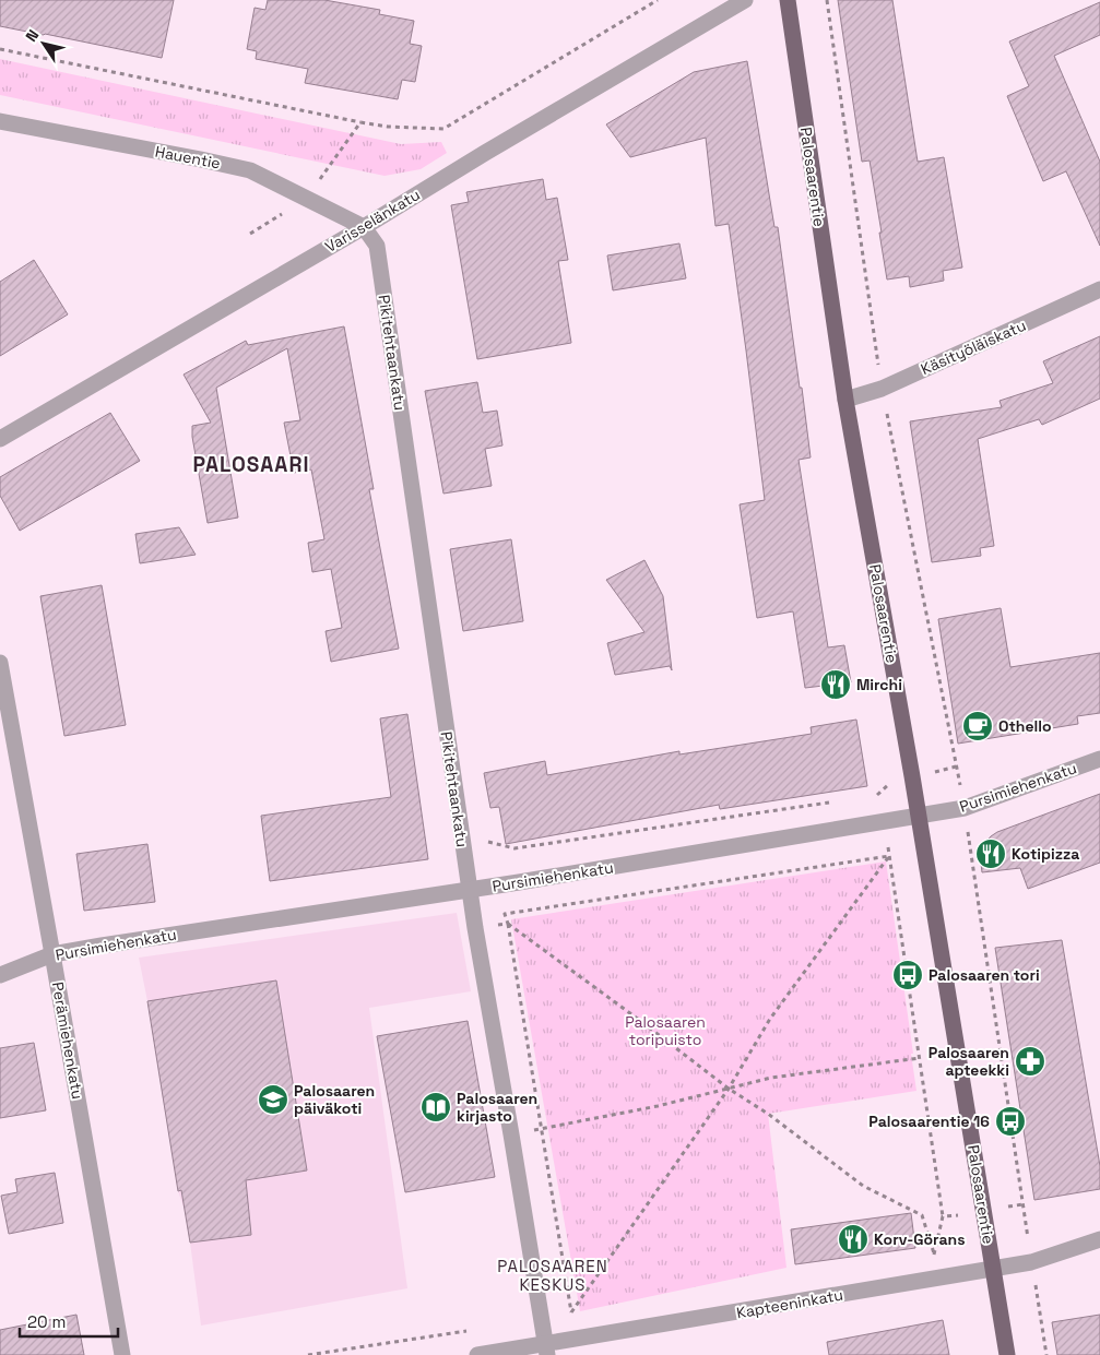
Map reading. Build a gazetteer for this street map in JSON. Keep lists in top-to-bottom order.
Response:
{
  "streets": {
    "main road": ["Palosaarentie"],
    "street": [
      "Hauentie",
      "Varisselänkatu",
      "Käsityöläiskatu",
      "Pikitehtaankatu",
      "Pursimiehenkatu",
      "Perämiehenkatu",
      "Kapteeninkatu"
    ]
  },
  "crossings": [
    ["Hauentie", "Varisselänkatu"],
    ["Hauentie", "Pikitehtaankatu"],
    ["Palosaarentie", "Käsityöläiskatu"],
    ["Palosaarentie", "Pursimiehenkatu"],
    ["Palosaarentie", "Kapteeninkatu"],
    ["Varisselänkatu", "Pikitehtaankatu"],
    ["Pikitehtaankatu", "Pursimiehenkatu"],
    ["Pikitehtaankatu", "Kapteeninkatu"],
    ["Pursimiehenkatu", "Perämiehenkatu"]
  ],
  "districts": ["PALOSAARI", "PALOSAAREN KESKUS"],
  "parks": ["Palosaaren toripuisto"],
  "places": {
    "restaurant": ["Mirchi", "Kotipizza", "Korv-Görans"],
    "cafe": ["Othello"],
    "bus stop": ["Palosaaren tori", "Palosaarentie 16"],
    "pharmacy": ["Palosaaren apteekki"],
    "school or university": ["Palosaaren päiväkoti"],
    "library": ["Palosaaren kirjasto"]
  },
  "scale_bar": "20 m",
  "north": "top left"
}
